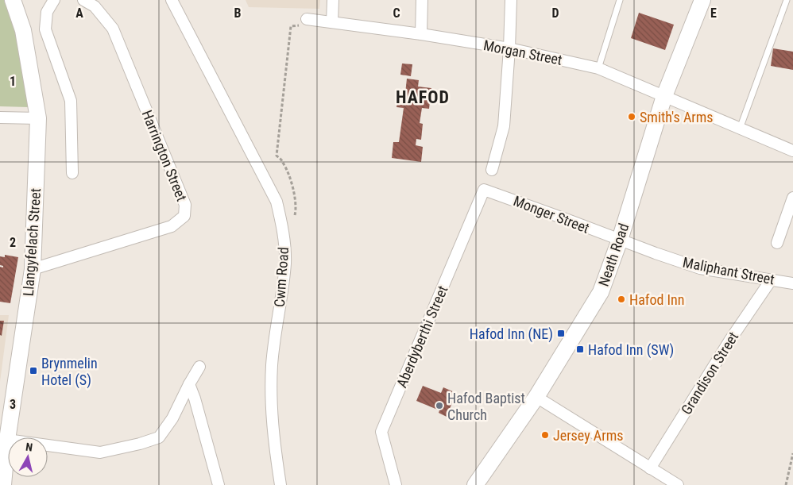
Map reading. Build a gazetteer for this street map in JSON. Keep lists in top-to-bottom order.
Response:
{
  "streets": {
    "main road": ["Llangyfelach Street", "Neath Road"],
    "street": [
      "Morgan Street",
      "Harrington Street",
      "Monger Street",
      "Maliphant Street",
      "Cwm Road",
      "Aberdyberthi Street",
      "Grandison Street"
    ]
  },
  "crossings": [
    ["Morgan Street", "Neath Road"],
    ["Harrington Street", "Llangyfelach Street"],
    ["Monger Street", "Neath Road"],
    ["Monger Street", "Maliphant Street"],
    ["Monger Street", "Aberdyberthi Street"],
    ["Neath Road", "Maliphant Street"],
    ["Maliphant Street", "Grandison Street"]
  ],
  "districts": ["HAFOD"],
  "places": {
    "other": [
      "Smith's Arms",
      "Hafod Inn",
      "Hafod Baptist Church",
      "Jersey Arms"
    ],
    "transit": ["Hafod Inn (NE)", "Hafod Inn (SW)", "Brynmelin Hotel (S)"]
  },
  "north": "top",
  "grid": {
    "columns": [
      "A",
      "B",
      "C",
      "D",
      "E"
    ],
    "rows": ["1", "2", "3"]
  }
}
